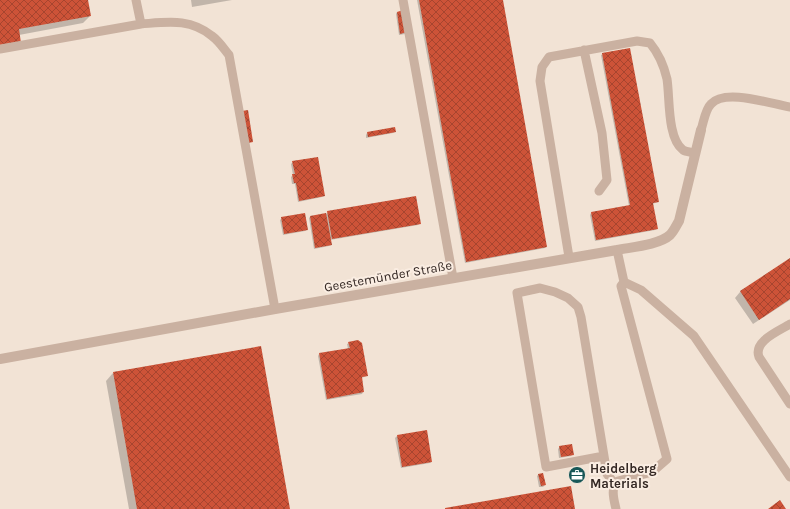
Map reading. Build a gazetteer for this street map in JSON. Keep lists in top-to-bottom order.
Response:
{
  "streets": {
    "street": ["Geestemünder Straße"]
  },
  "places": {
    "office": ["Heidelberg Materials"]
  }
}
